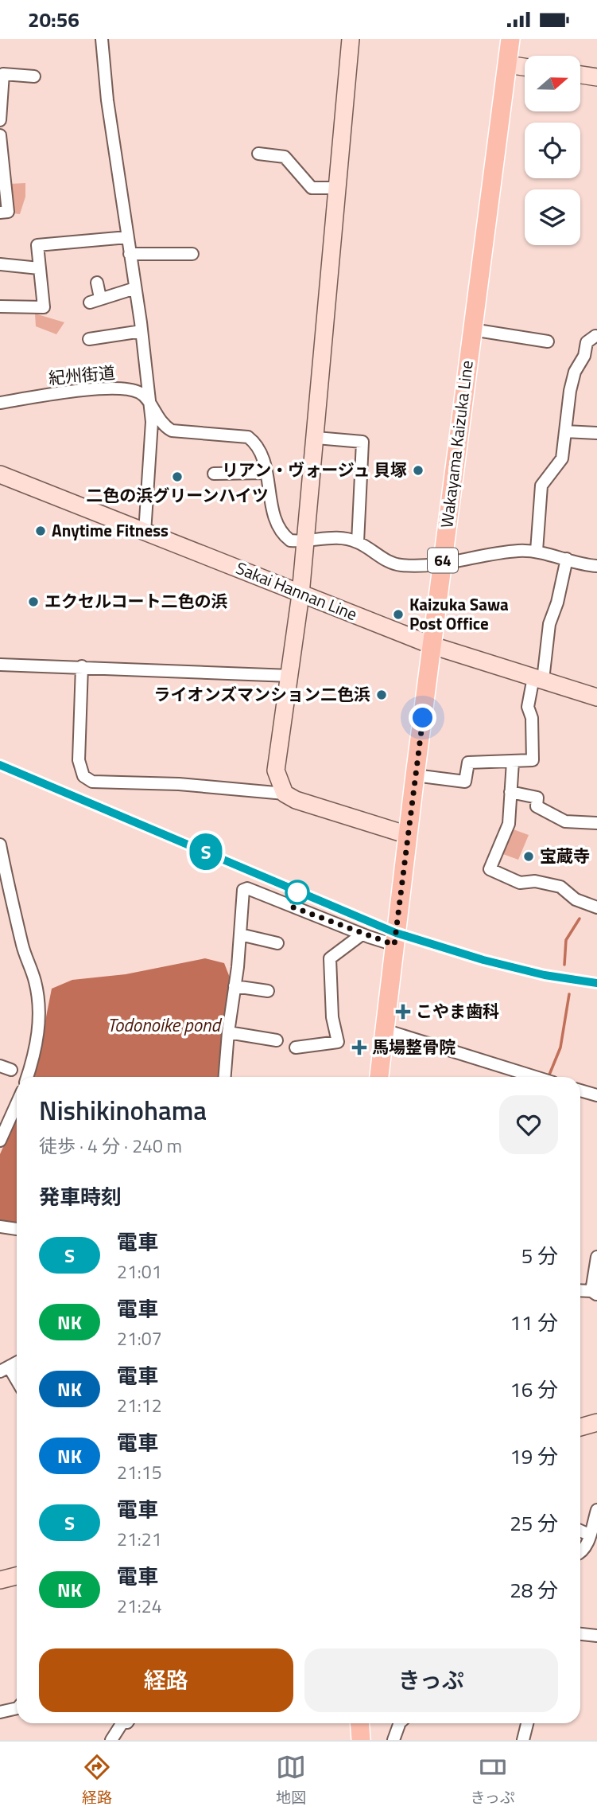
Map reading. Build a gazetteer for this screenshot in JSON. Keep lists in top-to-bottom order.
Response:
{
  "streets": {
    "main road": ["Wakayama Kaizuka Line", "64"],
    "street": ["紀州街道", "Sakai Hannan Line"]
  },
  "crossings": [
    ["紀州街道", "Wakayama Kaizuka Line"],
    ["Wakayama Kaizuka Line", "Sakai Hannan Line"]
  ],
  "water": ["Todonoike pond"],
  "places": {
    "other": [
      "リアン・ヴォージュ 貝塚",
      "二色の浜グリーンハイツ",
      "Anytime Fitness",
      "エクセルコート二色の浜",
      "Kaizuka Sawa Post Office",
      "ライオンズマンション二色浜",
      "宝蔵寺"
    ],
    "health": ["こやま歯科", "馬場整骨院"]
  },
  "north": "right",
  "page": {
    "status": "20:56",
    "on_map": "S",
    "heading": [
      ["Nishikinohama", "徒歩 · 4 分 · 240 m"],
      "発車時刻"
    ],
    "list": [
      {
        "mark": "S",
        "name": "電車",
        "note": "21:01",
        "value": "5 分"
      },
      {
        "mark": "NK",
        "name": "電車",
        "note": "21:07",
        "value": "11 分"
      },
      {
        "mark": "NK",
        "name": "電車",
        "note": "21:12",
        "value": "16 分"
      },
      {
        "mark": "NK",
        "name": "電車",
        "note": "21:15",
        "value": "19 分"
      },
      {
        "mark": "S",
        "name": "電車",
        "note": "21:21",
        "value": "25 分"
      },
      {
        "mark": "NK",
        "name": "電車",
        "note": "21:24",
        "value": "28 分"
      }
    ],
    "buttons": ["経路", "きっぷ"],
    "tabs": ["経路", "地図", "きっぷ"]
  }
}
